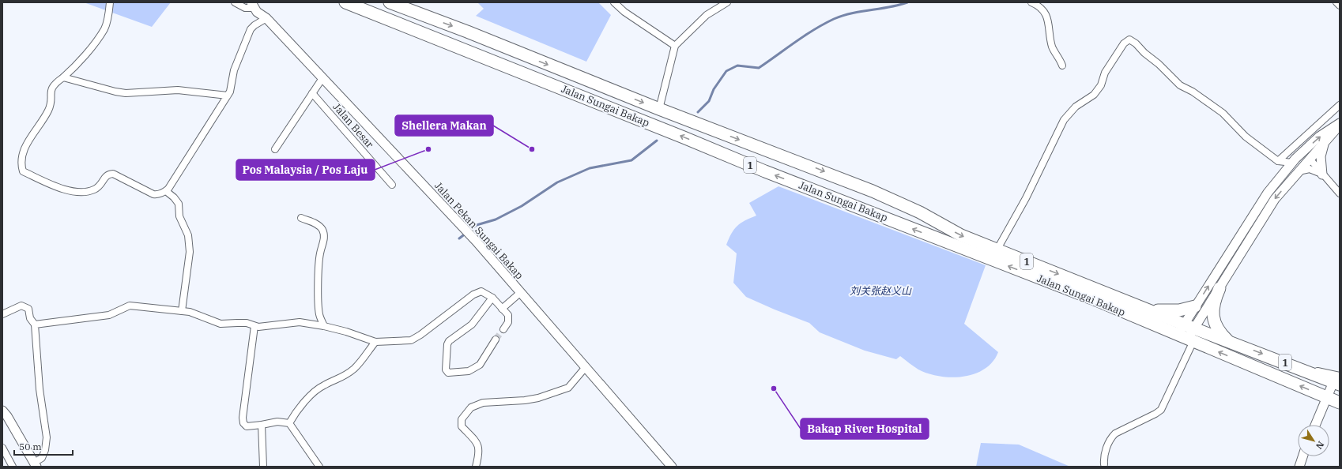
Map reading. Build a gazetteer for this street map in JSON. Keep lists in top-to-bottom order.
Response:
{
  "streets": {
    "highway": ["Jalan Sungai Bakap", "1"],
    "main road": ["Jalan Pekan Sungai Bakap"],
    "street": ["Jalan Besar"]
  },
  "parks": ["刘关张赵义山"],
  "places": ["Pos Malaysia / Pos Laju", "Shellera Makan", "Bakap River Hospital"],
  "scale_bar": "50 m",
  "north": "bottom right"
}
